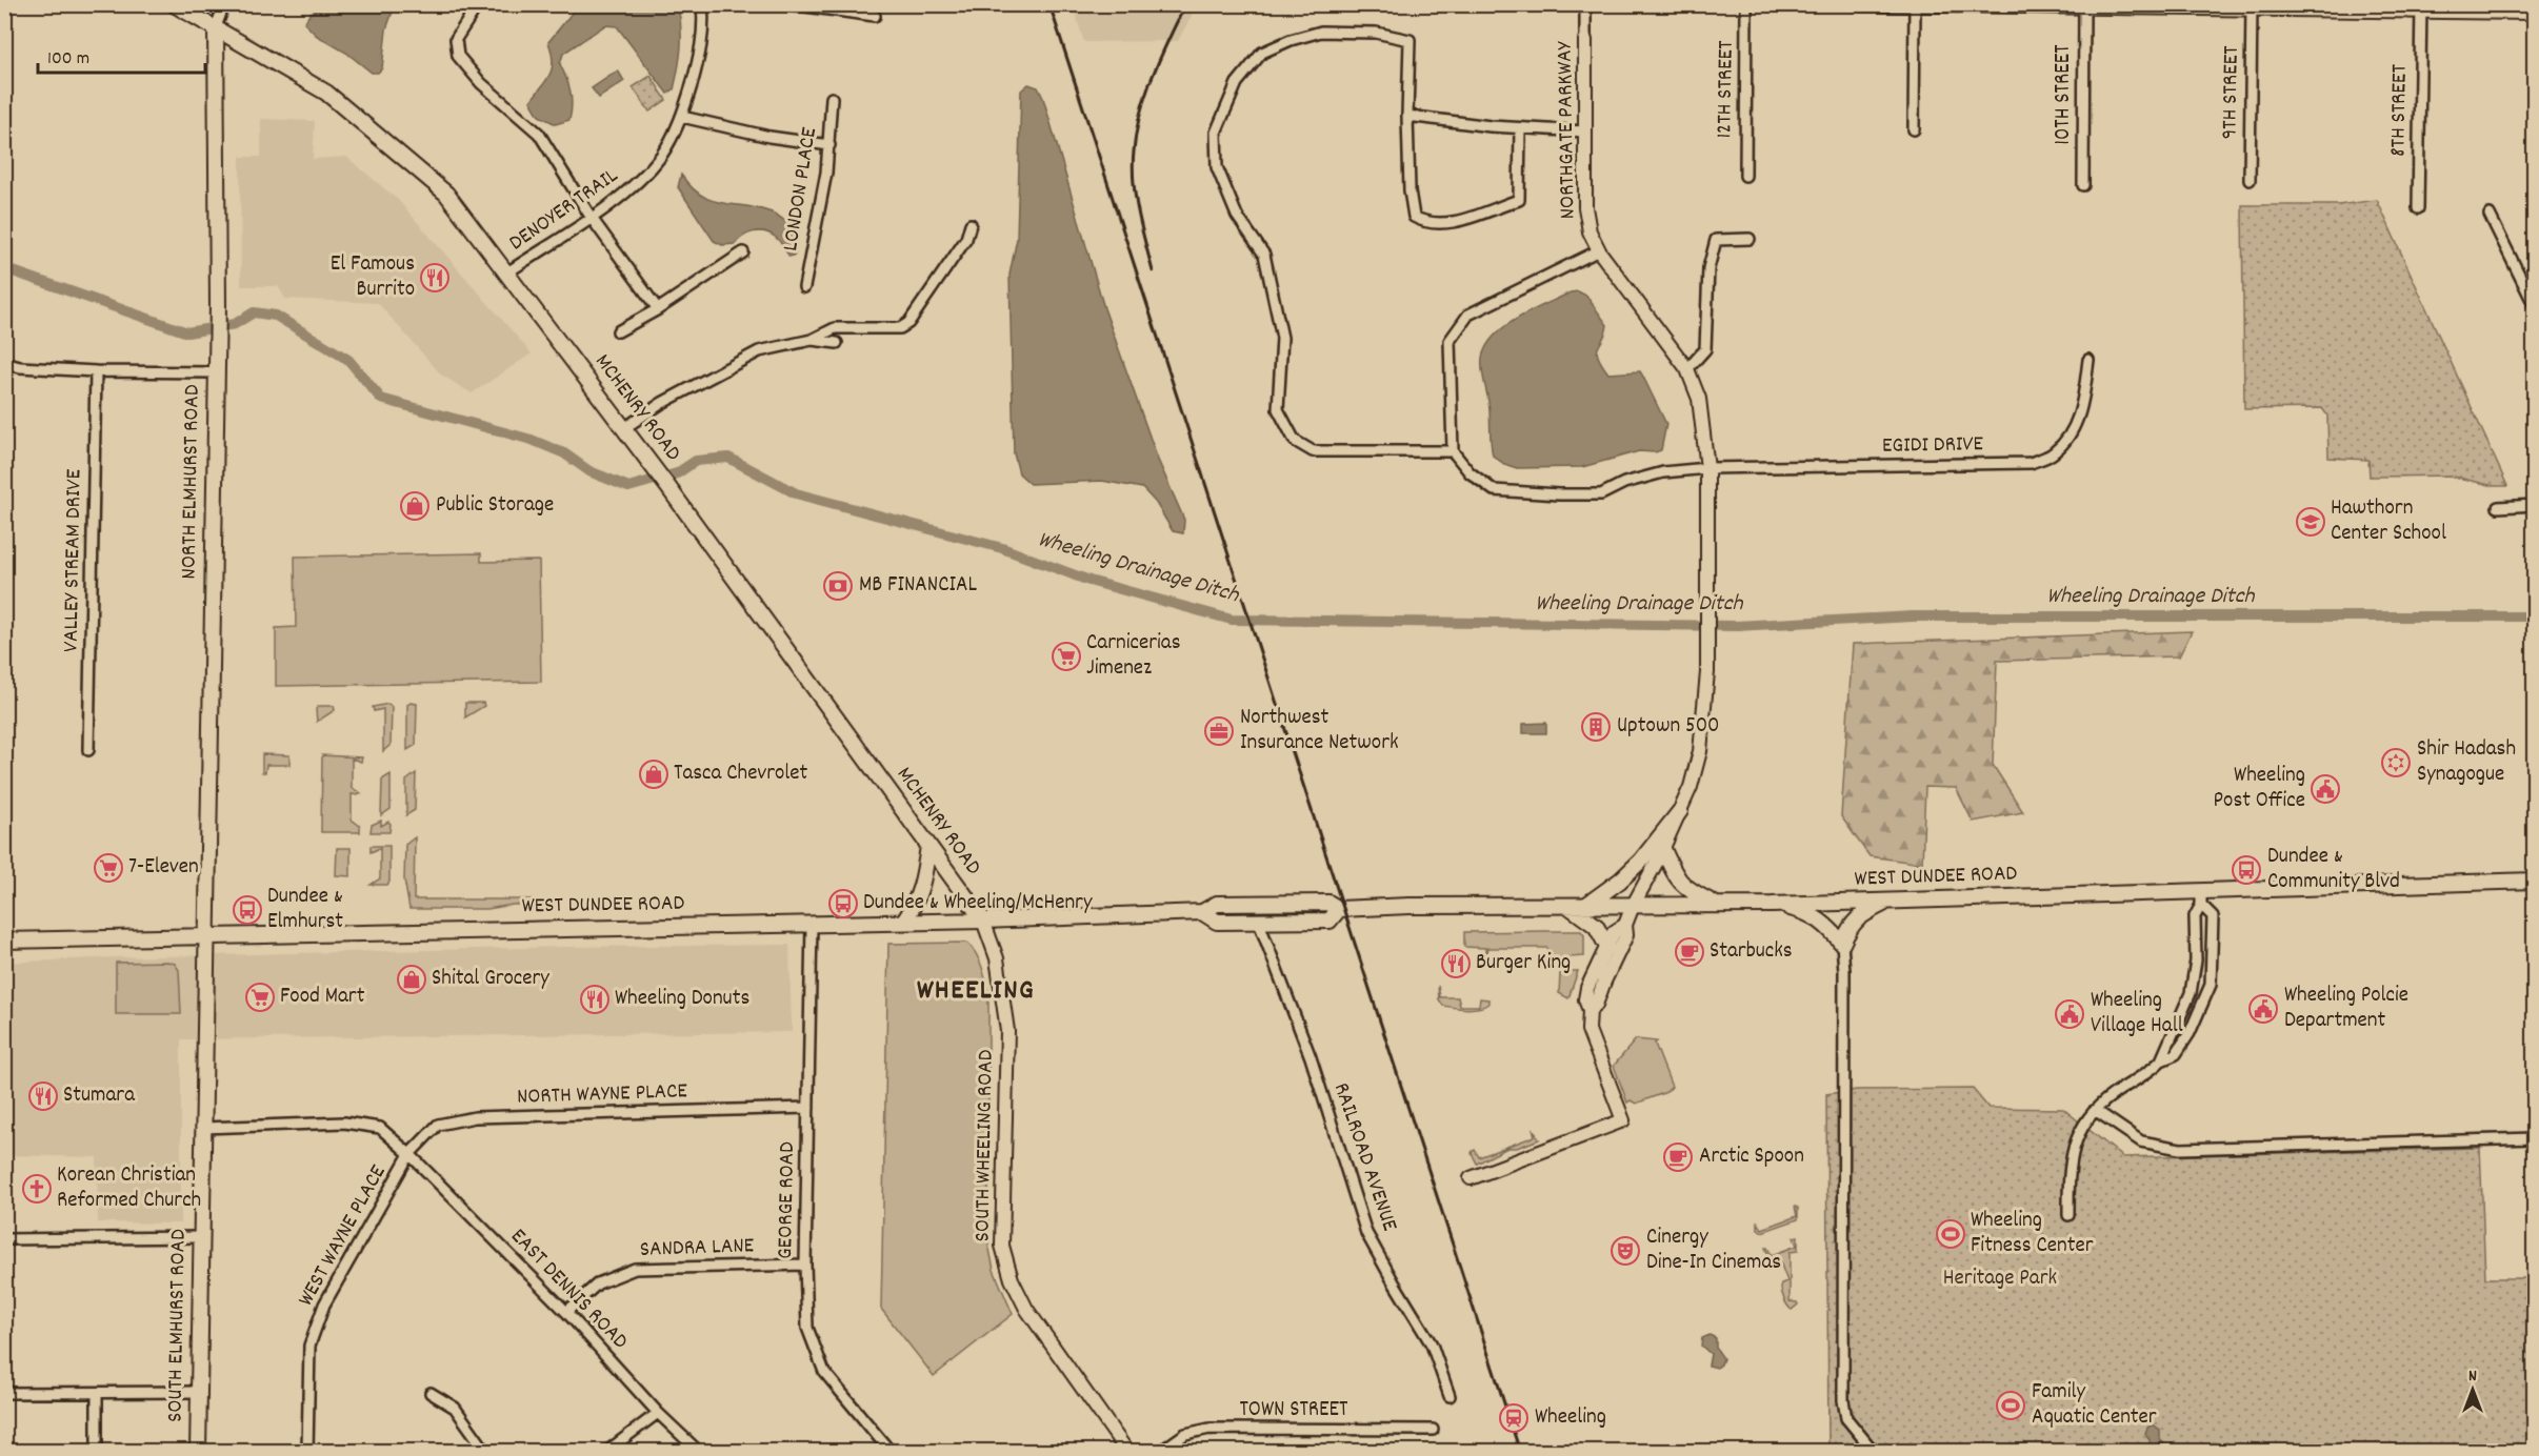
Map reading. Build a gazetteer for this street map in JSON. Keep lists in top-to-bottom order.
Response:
{
  "streets": {
    "main road": [
      "MCHENRY ROAD",
      "NORTH ELMHURST ROAD",
      "WEST DUNDEE ROAD",
      "SOUTH ELMHURST ROAD"
    ],
    "street": [
      "12TH STREET",
      "9TH STREET",
      "10TH STREET",
      "8TH STREET",
      "NORTHGATE PARKWAY",
      "LONDON PLACE",
      "DENOYER TRAIL",
      "EGIDI DRIVE",
      "VALLEY STREAM DRIVE",
      "NORTH WAYNE PLACE",
      "SOUTH WHEELING ROAD",
      "RAILROAD AVENUE",
      "GEORGE ROAD",
      "WEST WAYNE PLACE",
      "SANDRA LANE",
      "EAST DENNIS ROAD",
      "TOWN STREET"
    ]
  },
  "crossings": [
    ["NORTHGATE PARKWAY", "EGIDI DRIVE"],
    ["NORTHGATE PARKWAY", "WEST DUNDEE ROAD"],
    ["DENOYER TRAIL", "MCHENRY ROAD"],
    ["MCHENRY ROAD", "NORTH ELMHURST ROAD"],
    ["MCHENRY ROAD", "WEST DUNDEE ROAD"],
    ["MCHENRY ROAD", "SOUTH WHEELING ROAD"],
    ["NORTH ELMHURST ROAD", "WEST DUNDEE ROAD"],
    ["NORTH ELMHURST ROAD", "SOUTH ELMHURST ROAD"],
    ["WEST DUNDEE ROAD", "SOUTH WHEELING ROAD"],
    ["WEST DUNDEE ROAD", "RAILROAD AVENUE"],
    ["WEST DUNDEE ROAD", "GEORGE ROAD"],
    ["WEST DUNDEE ROAD", "SOUTH ELMHURST ROAD"],
    ["NORTH WAYNE PLACE", "GEORGE ROAD"],
    ["NORTH WAYNE PLACE", "WEST WAYNE PLACE"],
    ["NORTH WAYNE PLACE", "EAST DENNIS ROAD"],
    ["GEORGE ROAD", "SANDRA LANE"],
    ["WEST WAYNE PLACE", "EAST DENNIS ROAD"],
    ["SANDRA LANE", "EAST DENNIS ROAD"],
    ["EAST DENNIS ROAD", "SOUTH ELMHURST ROAD"]
  ],
  "districts": ["WHEELING"],
  "water": ["Wheeling Drainage Ditch"],
  "parks": ["Heritage Park"],
  "places": {
    "restaurant": [
      "El Famous Burrito",
      "Burger King",
      "Wheeling Donuts",
      "Stumara"
    ],
    "shop": ["Public Storage", "Tasca Chevrolet", "Shital Grocery"],
    "school or university": ["Hawthorn Center School"],
    "bank": ["MB FINANCIAL"],
    "supermarket": ["Carnicerias Jimenez", "7-Eleven", "Food Mart"],
    "building": ["Uptown 500"],
    "office": ["Northwest Insurance Network"],
    "synagogue": ["Shir Hadash Synagogue"],
    "public building": ["Wheeling Post Office", "Wheeling Polcie Department", "Wheeling Village Hall"],
    "bus stop": ["Dundee & Community Blvd", "Dundee & Wheeling/McHenry", "Dundee & Elmhurst"],
    "cafe": ["Starbucks", "Arctic Spoon"],
    "church": ["Korean Christian Reformed Church"],
    "sports": ["Wheeling Fitness Center", "Family Aquatic Center"],
    "theatre": ["Cinergy Dine-In Cinemas"],
    "station": ["Wheeling"]
  },
  "scale_bar": "100 m",
  "north": "top"
}
